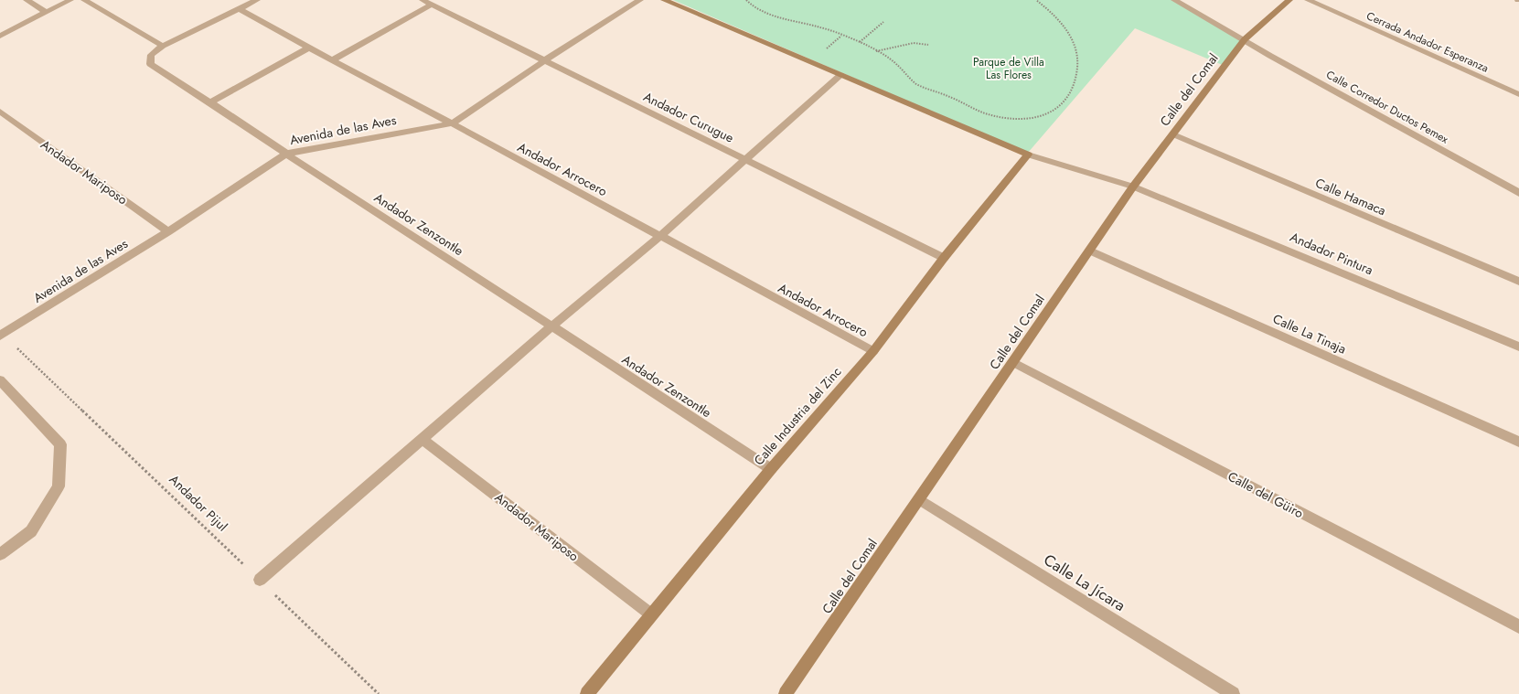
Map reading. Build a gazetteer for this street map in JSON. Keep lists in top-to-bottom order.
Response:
{
  "streets": {
    "street": [
      "Cerrada Andador Esperanza",
      "Calle del Comal",
      "Calle Corredor Ductos Pemex",
      "Andador Curugue",
      "Avenida de las Aves",
      "Andador Arrocero",
      "Andador Mariposo",
      "Calle Hamaca",
      "Andador Zenzontle",
      "Andador Pintura",
      "Calle La Tinaja",
      "Calle Industria del Zinc",
      "Calle del Güiro",
      "Calle La Jícara"
    ],
    "path": ["Andador Pijul"]
  },
  "crossings": [
    ["Calle del Comal", "Calle Corredor Ductos Pemex"],
    ["Calle del Comal", "Calle Hamaca"],
    ["Calle del Comal", "Andador Pintura"],
    ["Calle del Comal", "Calle La Tinaja"],
    ["Calle del Comal", "Calle del Güiro"],
    ["Calle del Comal", "Calle La Jícara"],
    ["Andador Curugue", "Avenida de las Aves"],
    ["Andador Curugue", "Calle Industria del Zinc"],
    ["Avenida de las Aves", "Andador Arrocero"],
    ["Avenida de las Aves", "Andador Mariposo"],
    ["Avenida de las Aves", "Andador Zenzontle"],
    ["Avenida de las Aves", "Andador Pijul"],
    ["Andador Arrocero", "Calle Industria del Zinc"],
    ["Andador Mariposo", "Calle Industria del Zinc"],
    ["Andador Zenzontle", "Calle Industria del Zinc"],
    ["Andador Pintura", "Calle Industria del Zinc"]
  ],
  "parks": ["Parque de Villa Las Flores"]
}
